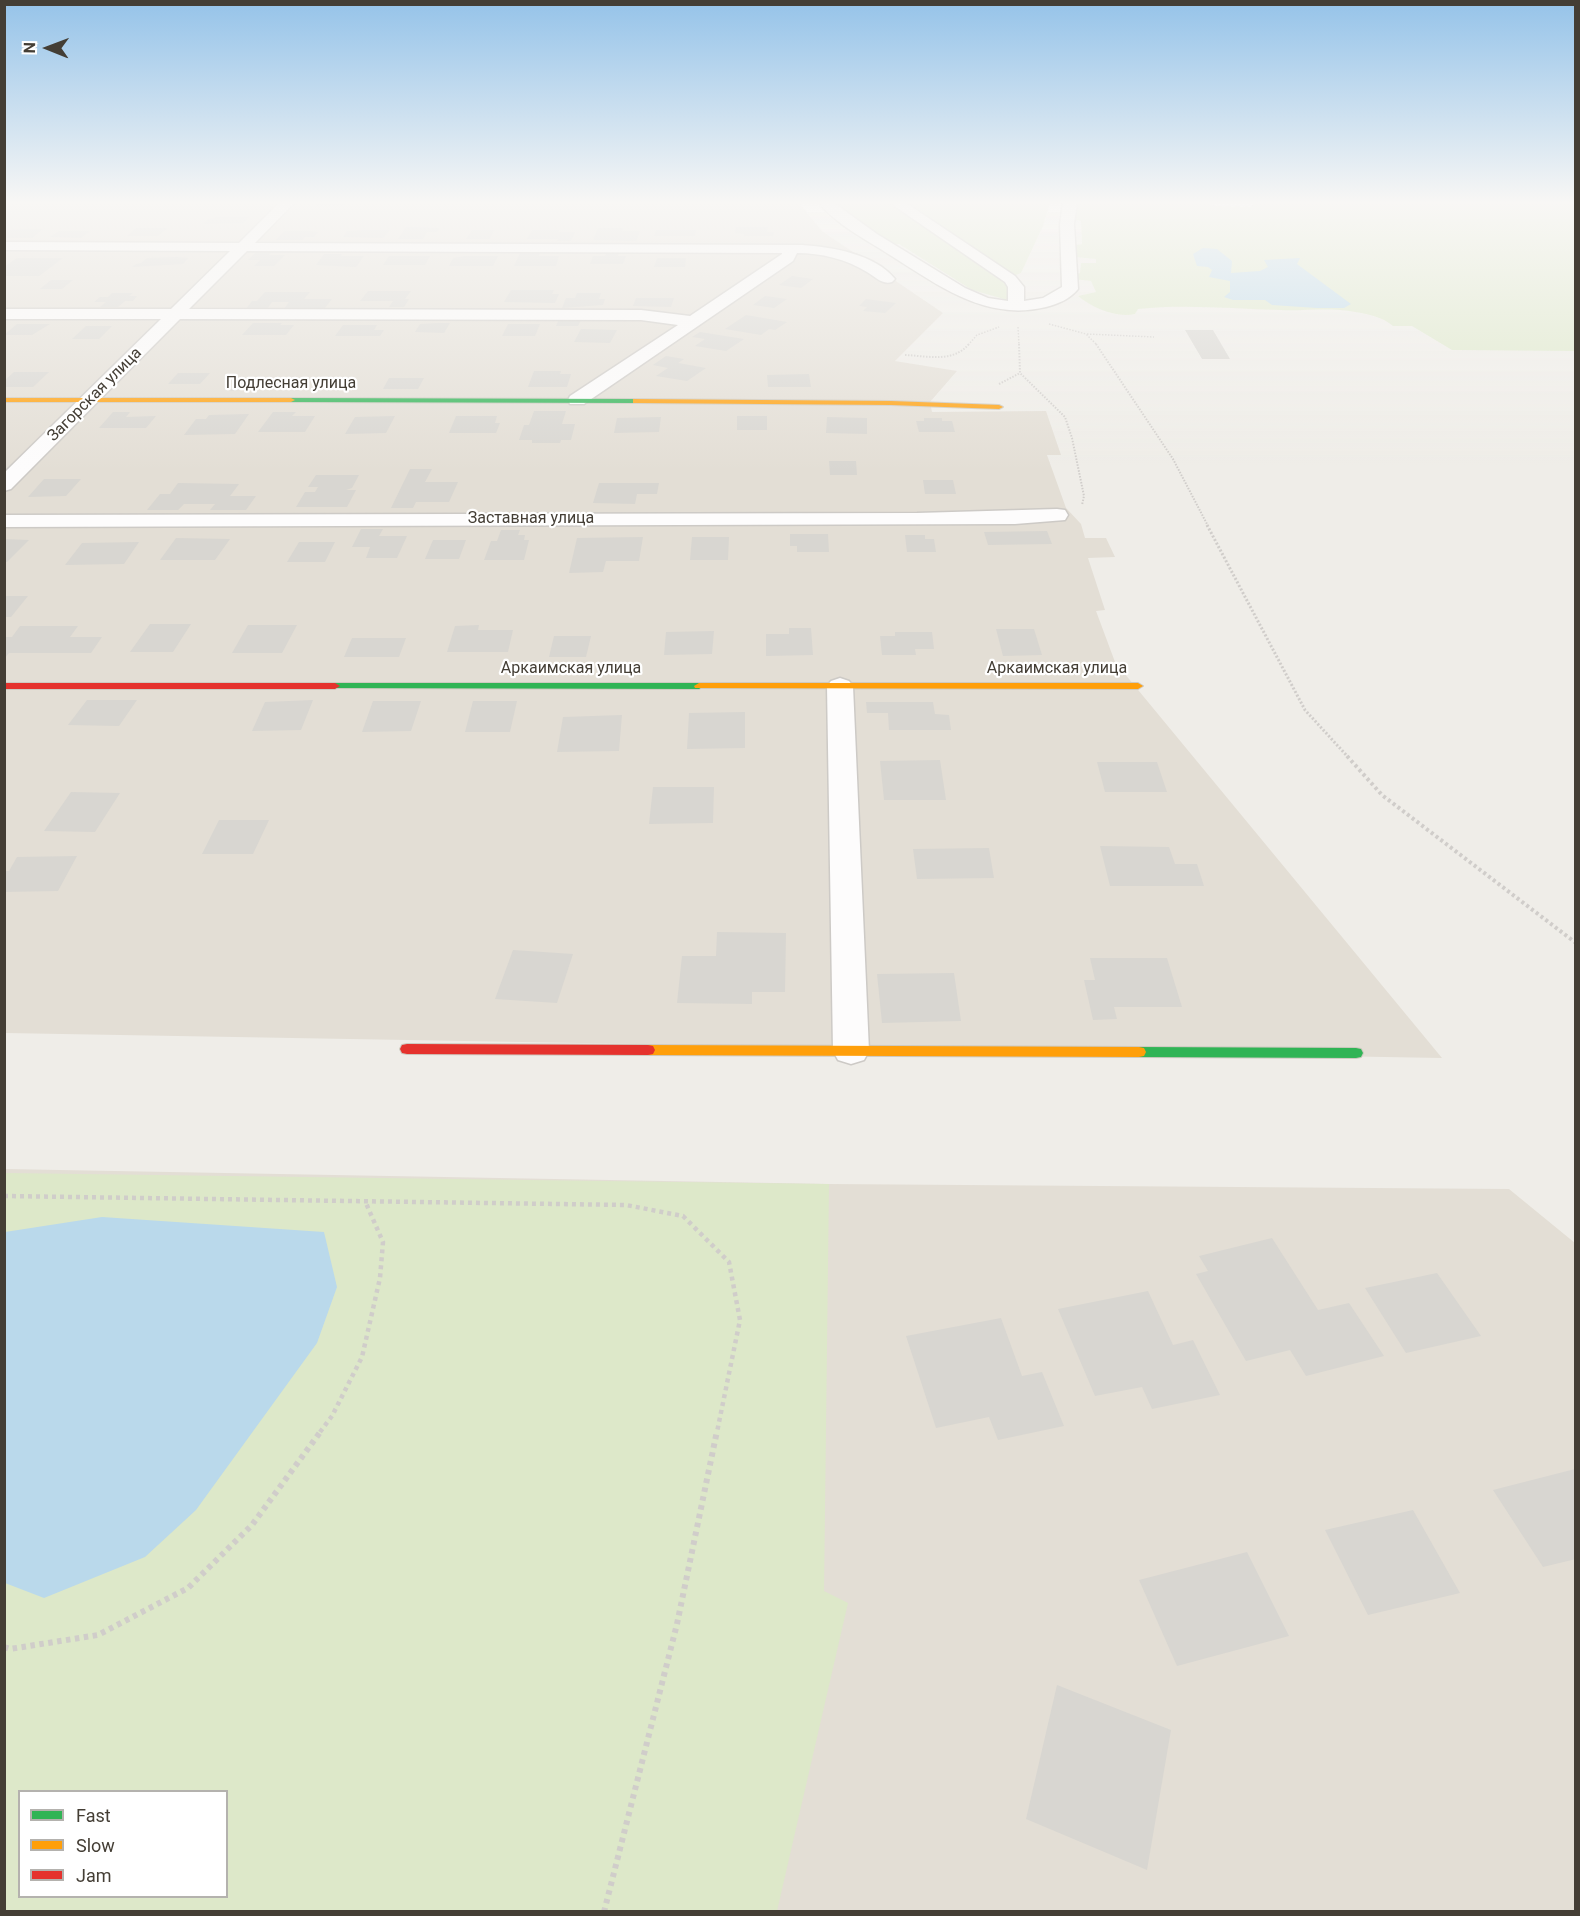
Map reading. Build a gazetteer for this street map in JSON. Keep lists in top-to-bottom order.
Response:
{
  "streets": {
    "street": [
      "Подлесная улица",
      "Загорская улица",
      "Заставная улица",
      "Аркаимская улица"
    ]
  },
  "crossings": [
    ["Подлесная улица", "Загорская улица"]
  ],
  "legend": ["Fast", "Slow", "Jam"],
  "north": "left"
}
